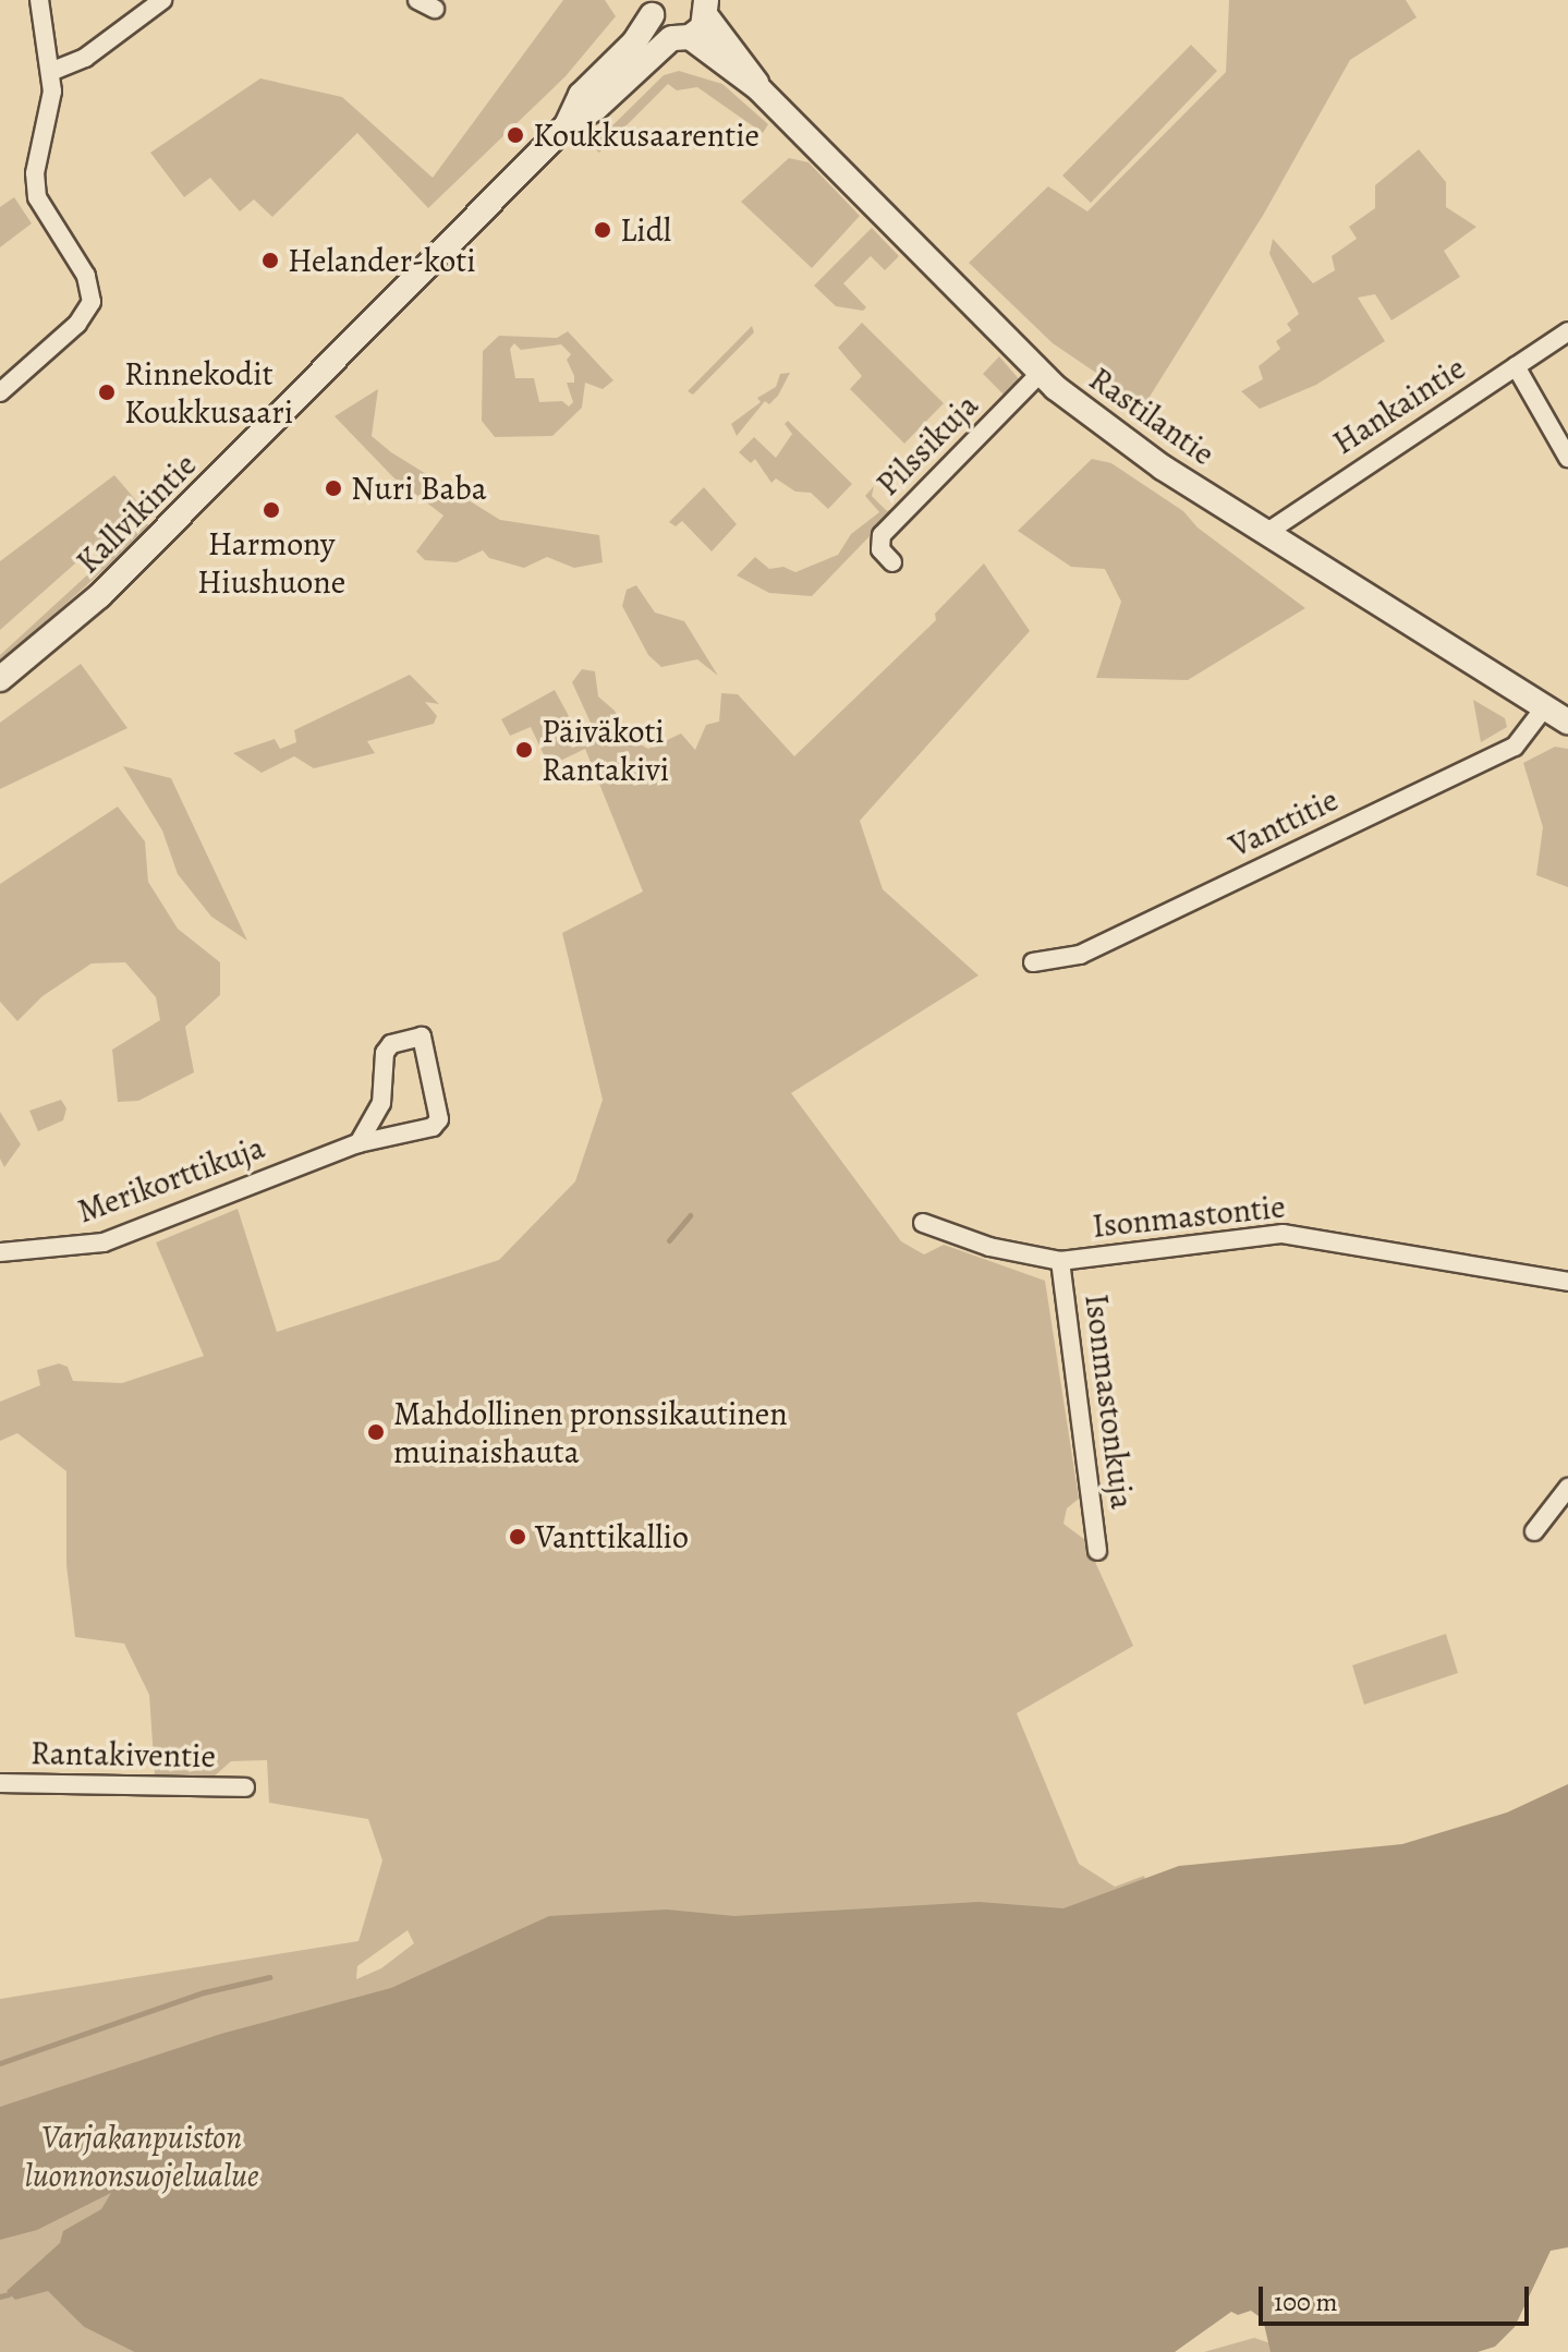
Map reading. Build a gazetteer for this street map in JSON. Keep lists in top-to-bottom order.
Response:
{
  "streets": {
    "street": [
      "Hankaintie",
      "Rastilantie",
      "Pilssikuja",
      "Kallvikintie",
      "Vanttitie",
      "Merikorttikuja",
      "Isonmastontie",
      "Isonmastonkuja",
      "Rantakiventie"
    ]
  },
  "crossings": [
    ["Hankaintie", "Rastilantie"],
    ["Rastilantie", "Pilssikuja"],
    ["Rastilantie", "Kallvikintie"],
    ["Rastilantie", "Vanttitie"],
    ["Isonmastontie", "Isonmastonkuja"]
  ],
  "parks": ["Varjakanpuiston luonnonsuojelualue"],
  "places": [
    "Koukkusaarentie",
    "Lidl",
    "Helander-koti",
    "Rinnekodit Koukkusaari",
    "Nuri Baba",
    "Harmony Hiushuone",
    "Päiväkoti Rantakivi",
    "Mahdollinen pronssikautinen muinaishauta",
    "Vanttikallio"
  ],
  "scale_bar": "100 m"
}
